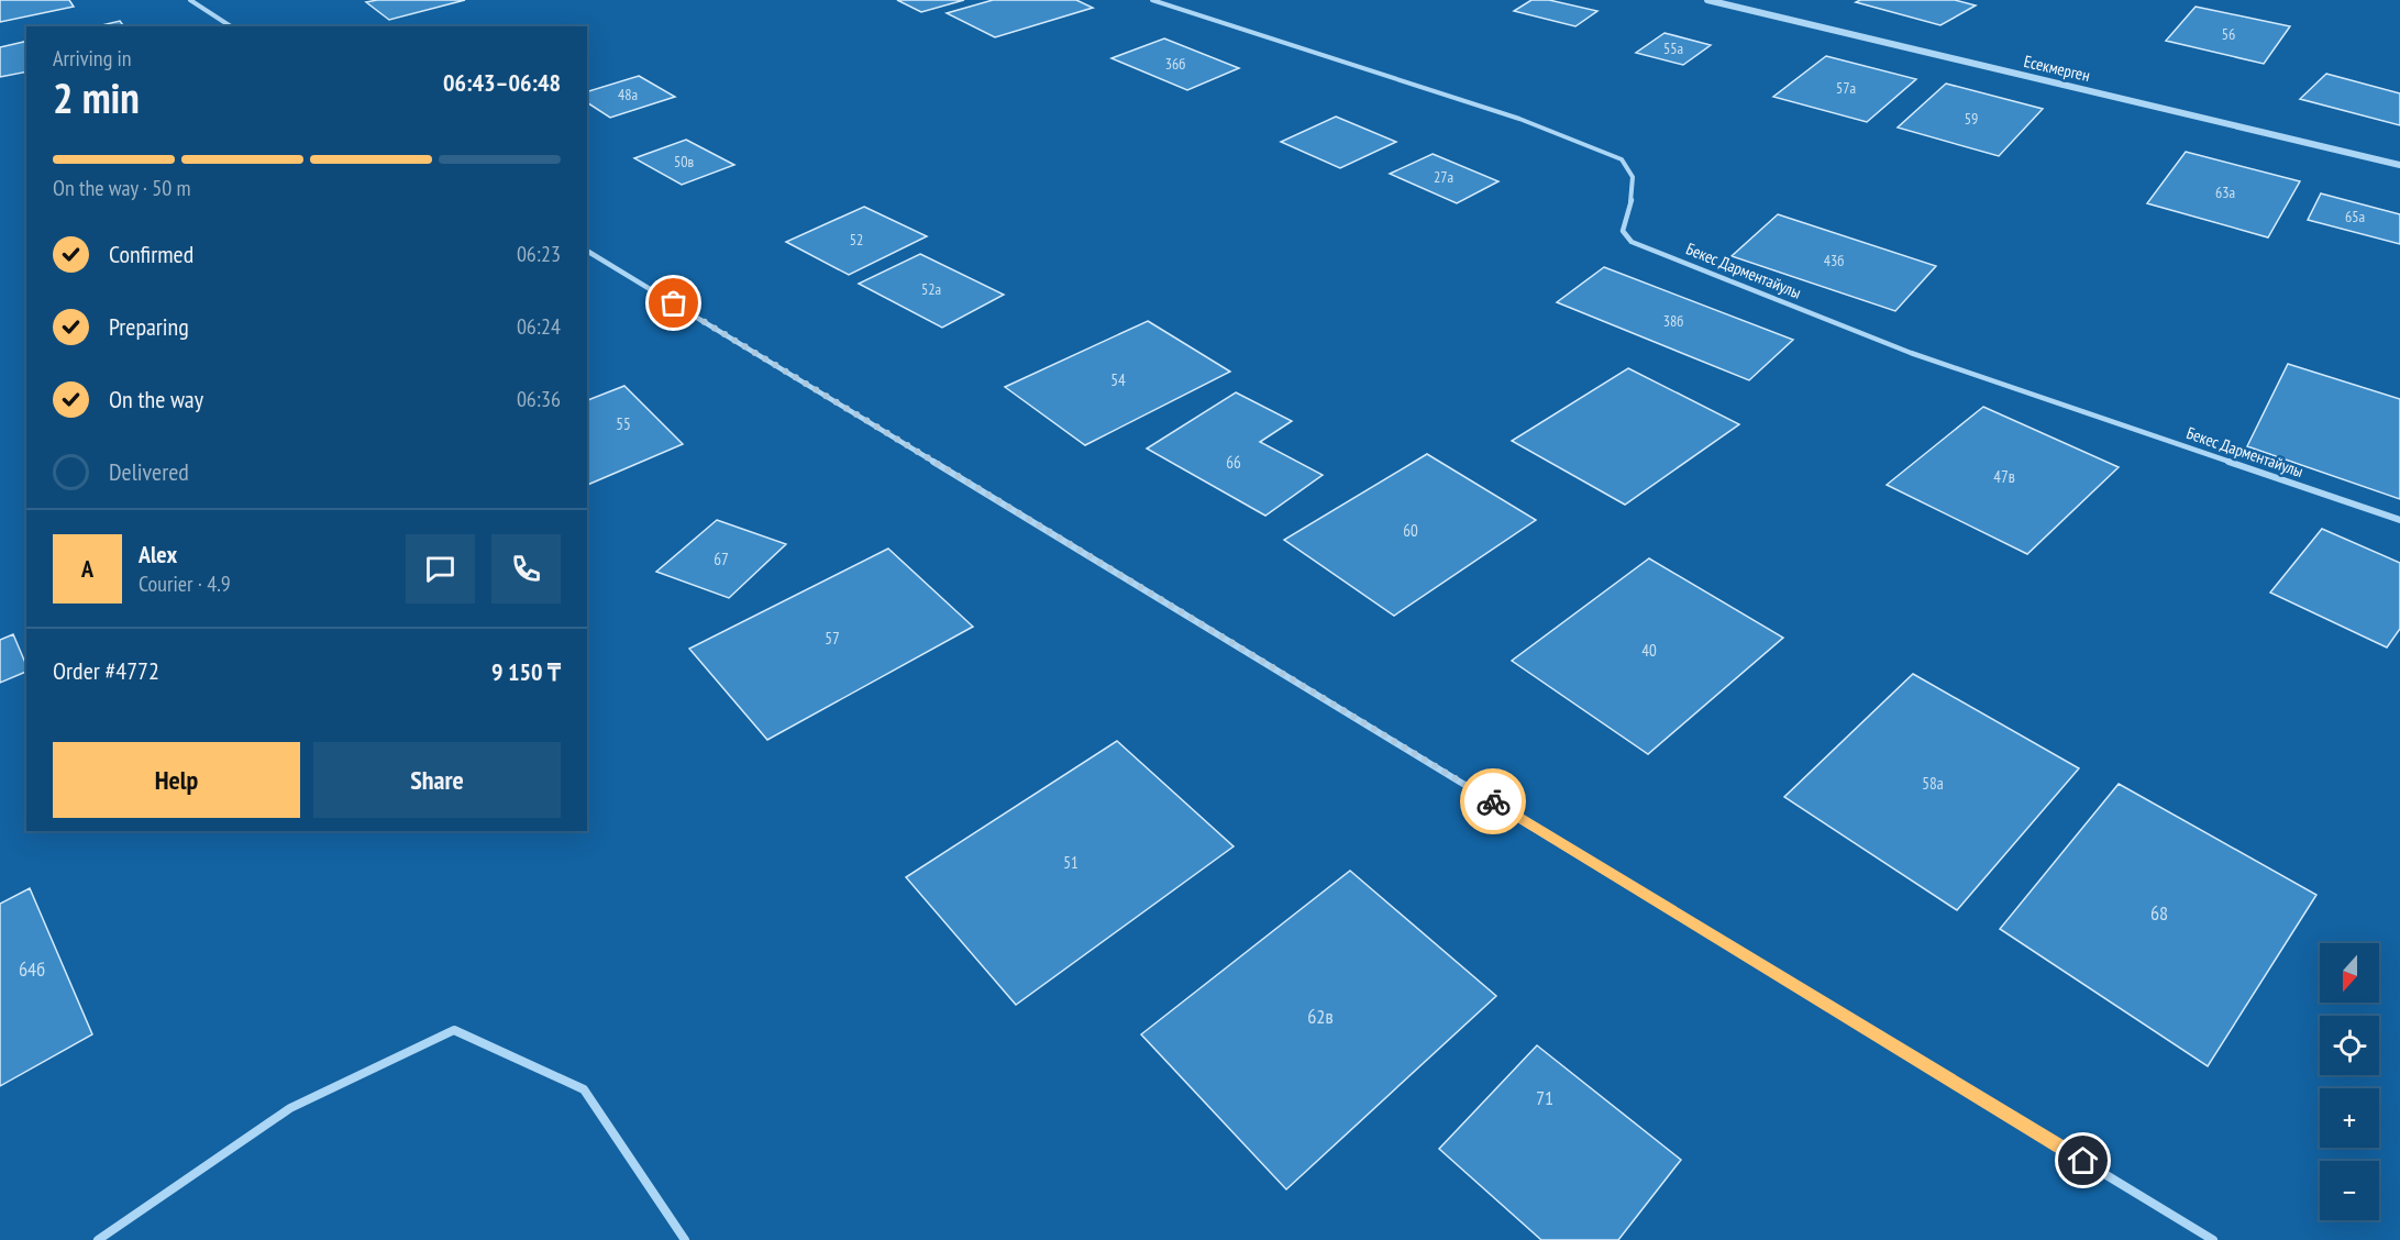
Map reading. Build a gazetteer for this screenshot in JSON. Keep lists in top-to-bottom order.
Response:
{
  "streets": {
    "street": ["Eсекмерген", "Бекес Дарментайулы"]
  },
  "house_numbers": [
    "56",
    "55а",
    "36б",
    "57а",
    "48а",
    "59",
    "50в",
    "27а",
    "63а",
    "65а",
    "52",
    "43б",
    "52а",
    "38б",
    "54",
    "55",
    "66",
    "47в",
    "60",
    "67",
    "57",
    "40",
    "58а",
    "51",
    "68",
    "64б",
    "62в",
    "71"
  ],
  "north": "bottom",
  "page": {
    "heading": ["2 min", "Arriving in", "06:43–06:48"],
    "panel": [
      "Alex",
      "Courier · 4.9",
      "Order #4772",
      "9 150 ₸"
    ],
    "bar": "On the way · 50 m",
    "list": [
      ["Confirmed", "06:23"],
      ["Preparing", "06:24"],
      ["On the way", "06:36"],
      "Delivered"
    ],
    "round": "A",
    "buttons": ["Help", "Share"],
    "map_buttons": ["+", "−"]
  }
}
